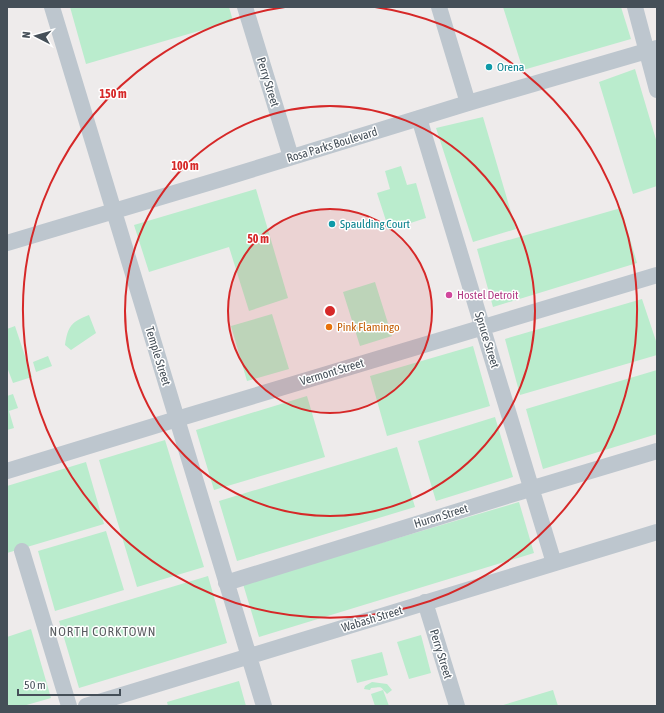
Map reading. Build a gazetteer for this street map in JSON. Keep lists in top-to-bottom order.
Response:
{
  "streets": {
    "street": [
      "Perry Street",
      "Rosa Parks Boulevard",
      "Spruce Street",
      "Temple Street",
      "Vermont Street",
      "Huron Street",
      "Wabash Street"
    ]
  },
  "crossings": [
    ["Perry Street", "Rosa Parks Boulevard"],
    ["Perry Street", "Wabash Street"],
    ["Rosa Parks Boulevard", "Spruce Street"],
    ["Rosa Parks Boulevard", "Temple Street"],
    ["Spruce Street", "Vermont Street"],
    ["Spruce Street", "Huron Street"],
    ["Spruce Street", "Wabash Street"],
    ["Temple Street", "Vermont Street"],
    ["Temple Street", "Huron Street"],
    ["Temple Street", "Wabash Street"]
  ],
  "districts": ["NORTH CORKTOWN"],
  "places": [
    "Orena",
    "Spaulding Court",
    "Hostel Detroit",
    "Pink Flamingo"
  ],
  "scale_bar": "50 m",
  "north": "left",
  "rings": ["150 m", "100 m", "50 m"]
}
